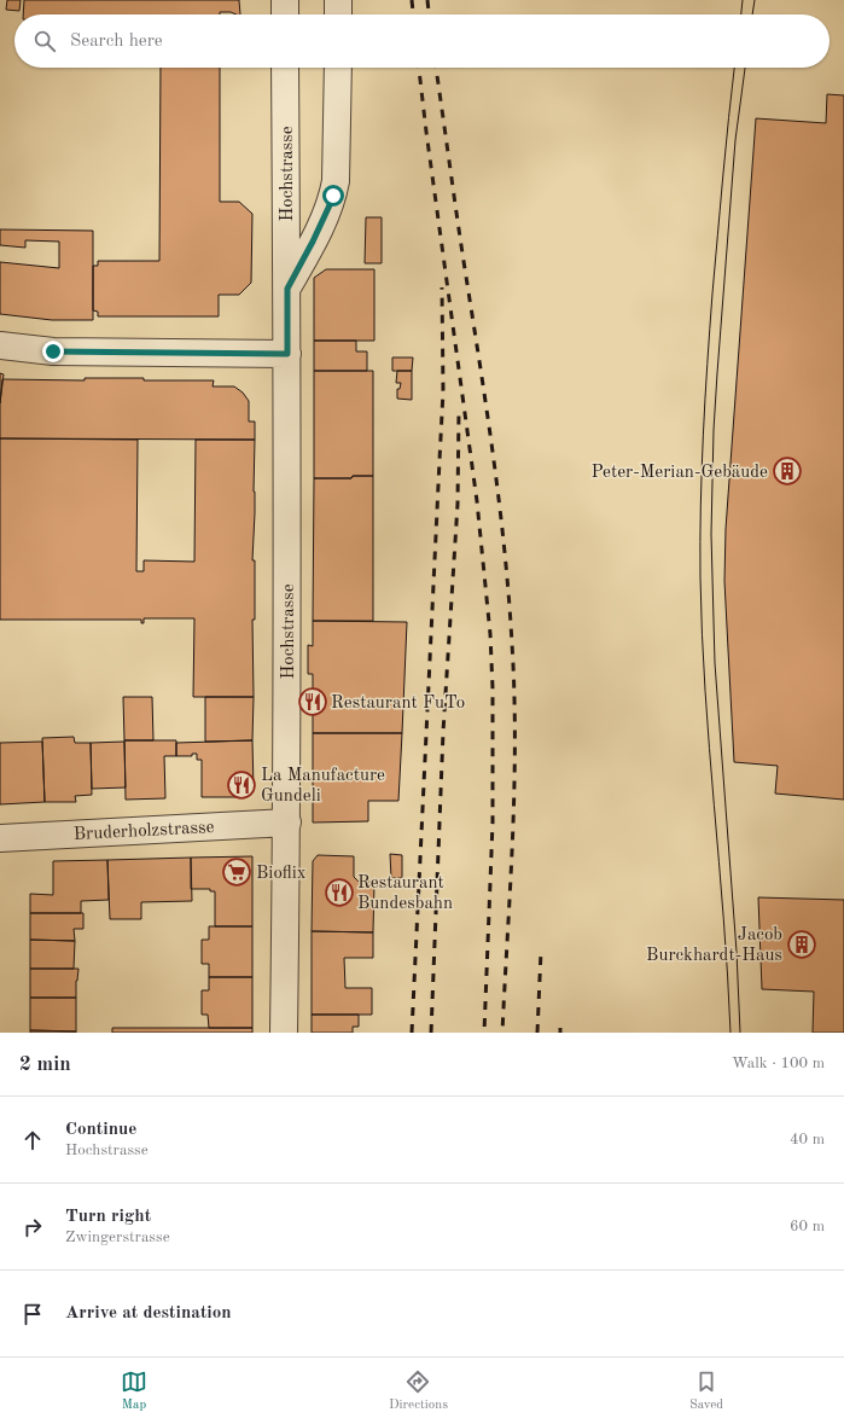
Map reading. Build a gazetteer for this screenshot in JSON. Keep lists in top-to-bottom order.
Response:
{
  "streets": {
    "street": ["Hochstrasse", "Bruderholzstrasse"]
  },
  "crossings": [
    ["Hochstrasse", "Bruderholzstrasse"]
  ],
  "places": {
    "building": ["Peter-Merian-Gebäude", "Jacob Burckhardt-Haus"],
    "restaurant": ["Restaurant FuTo", "La Manufacture Gundeli", "Restaurant Bundesbahn"],
    "supermarket": ["Bioflix"]
  },
  "page": {
    "search": "Search here",
    "heading": ["2 min", "Walk · 100 m"],
    "list": [
      ["Continue", "Hochstrasse", "40 m"],
      ["Turn right", "Zwingerstrasse", "60 m"],
      "Arrive at destination"
    ],
    "nav": ["Map", "Directions", "Saved"]
  }
}
